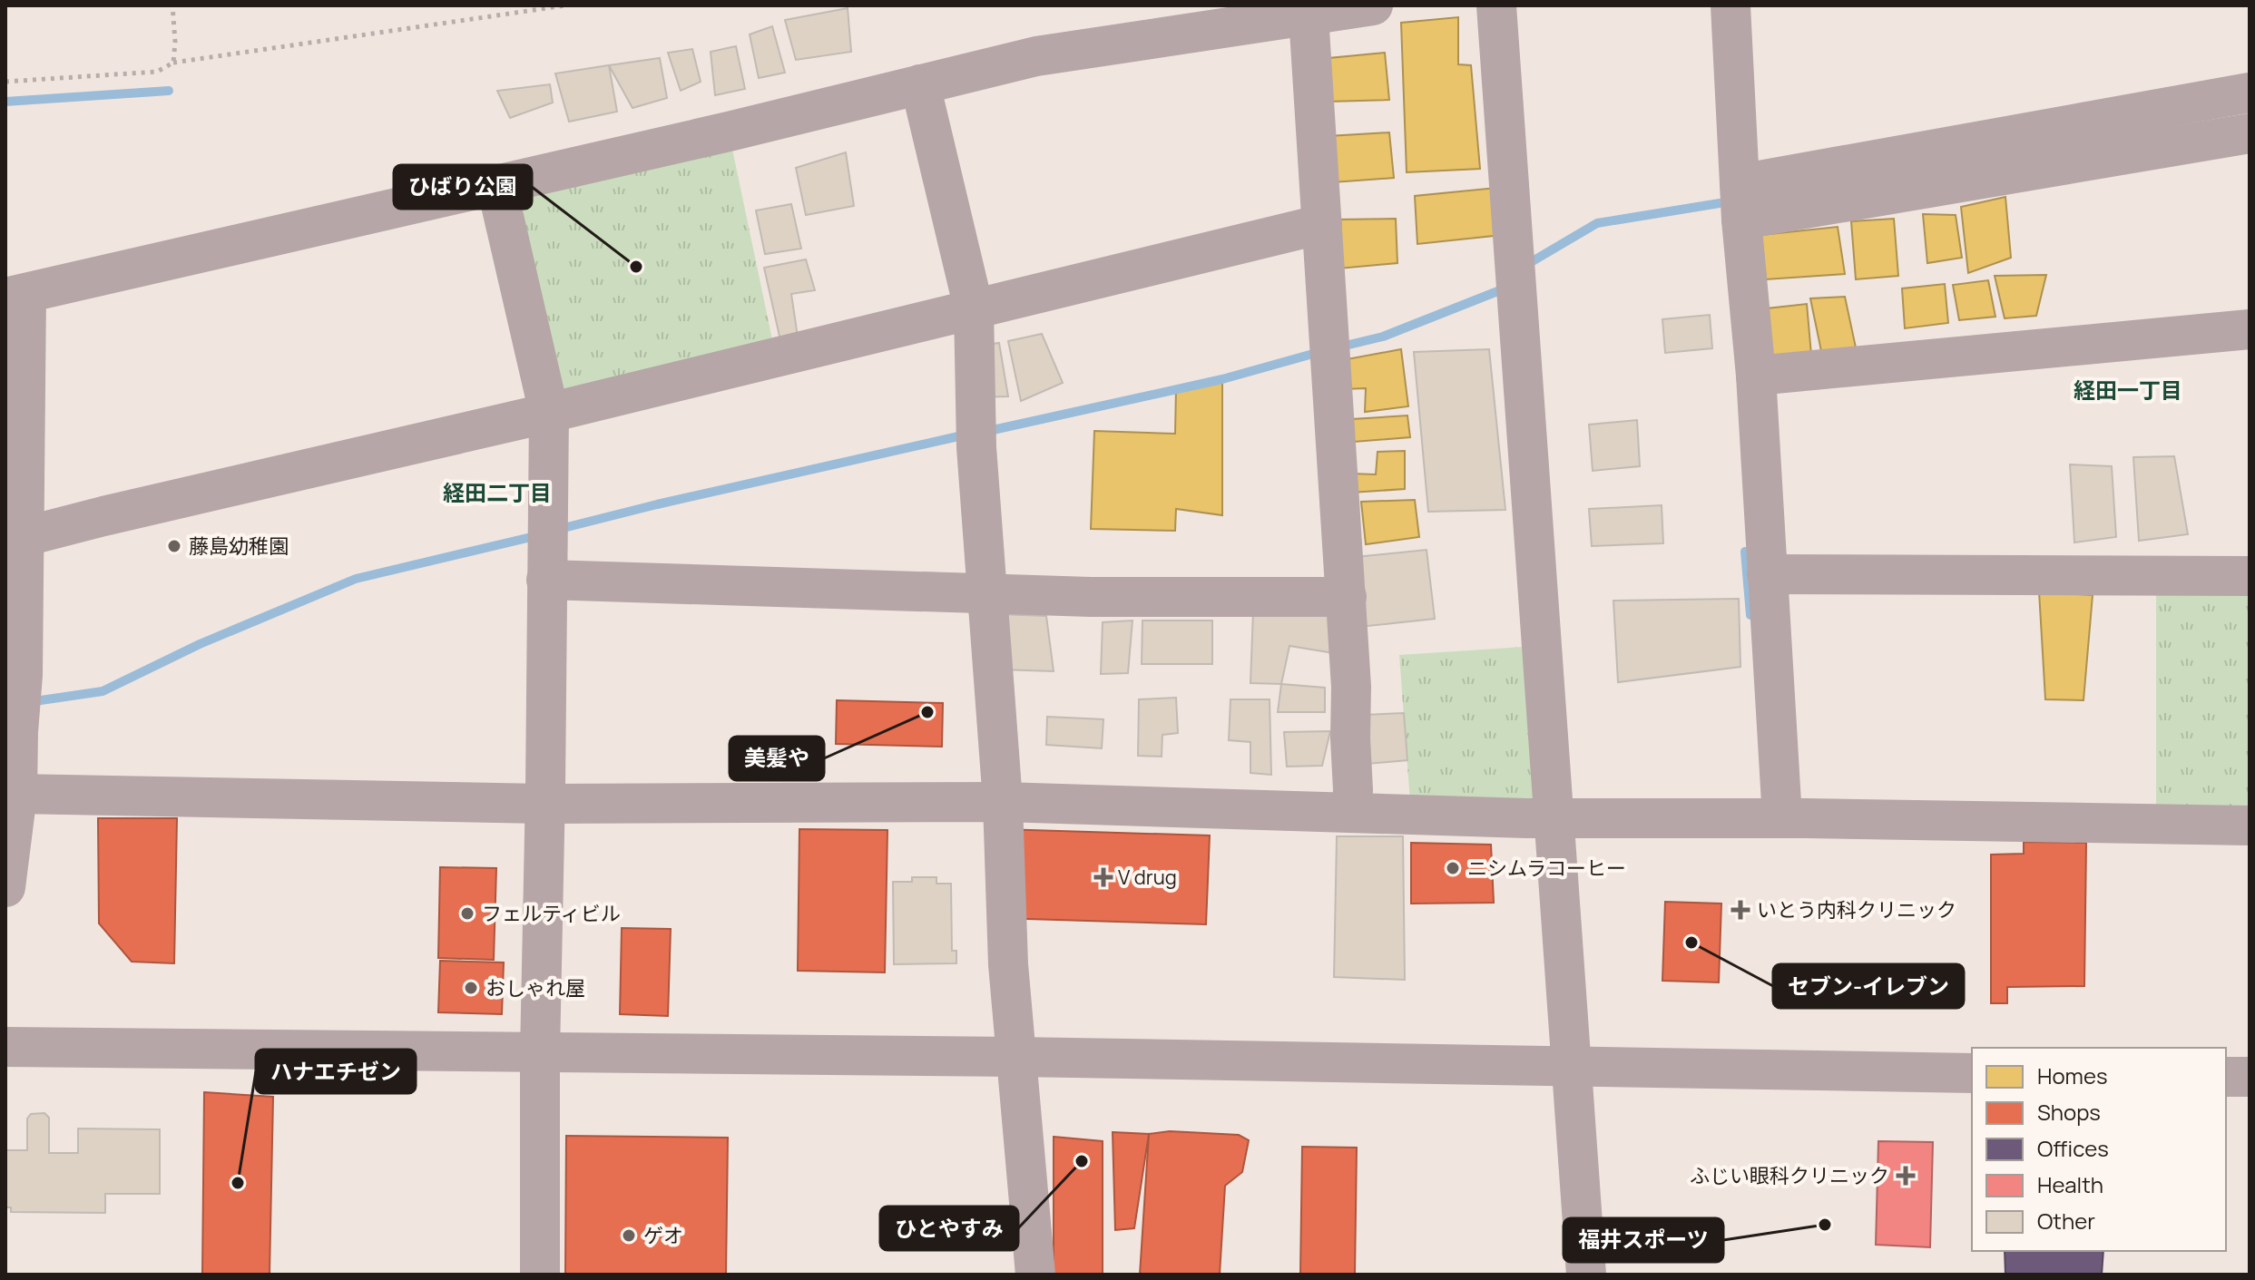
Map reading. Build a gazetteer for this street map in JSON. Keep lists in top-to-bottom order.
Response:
{
  "districts": ["経田一丁目", "経田二丁目"],
  "places": {
    "other": [
      "ひばり公園",
      "藤島幼稚園",
      "美髪や",
      "ニシムラコーヒー",
      "フェルティビル",
      "セブン-イレブン",
      "おしゃれ屋",
      "ひとやすみ",
      "ハナエチゼン",
      "福井スポーツ",
      "ゲオ"
    ],
    "health": ["V drug", "いとう内科クリニック", "ふじい眼科クリニック"]
  },
  "legend": [
    "Homes",
    "Shops",
    "Offices",
    "Health",
    "Other"
  ]
}
